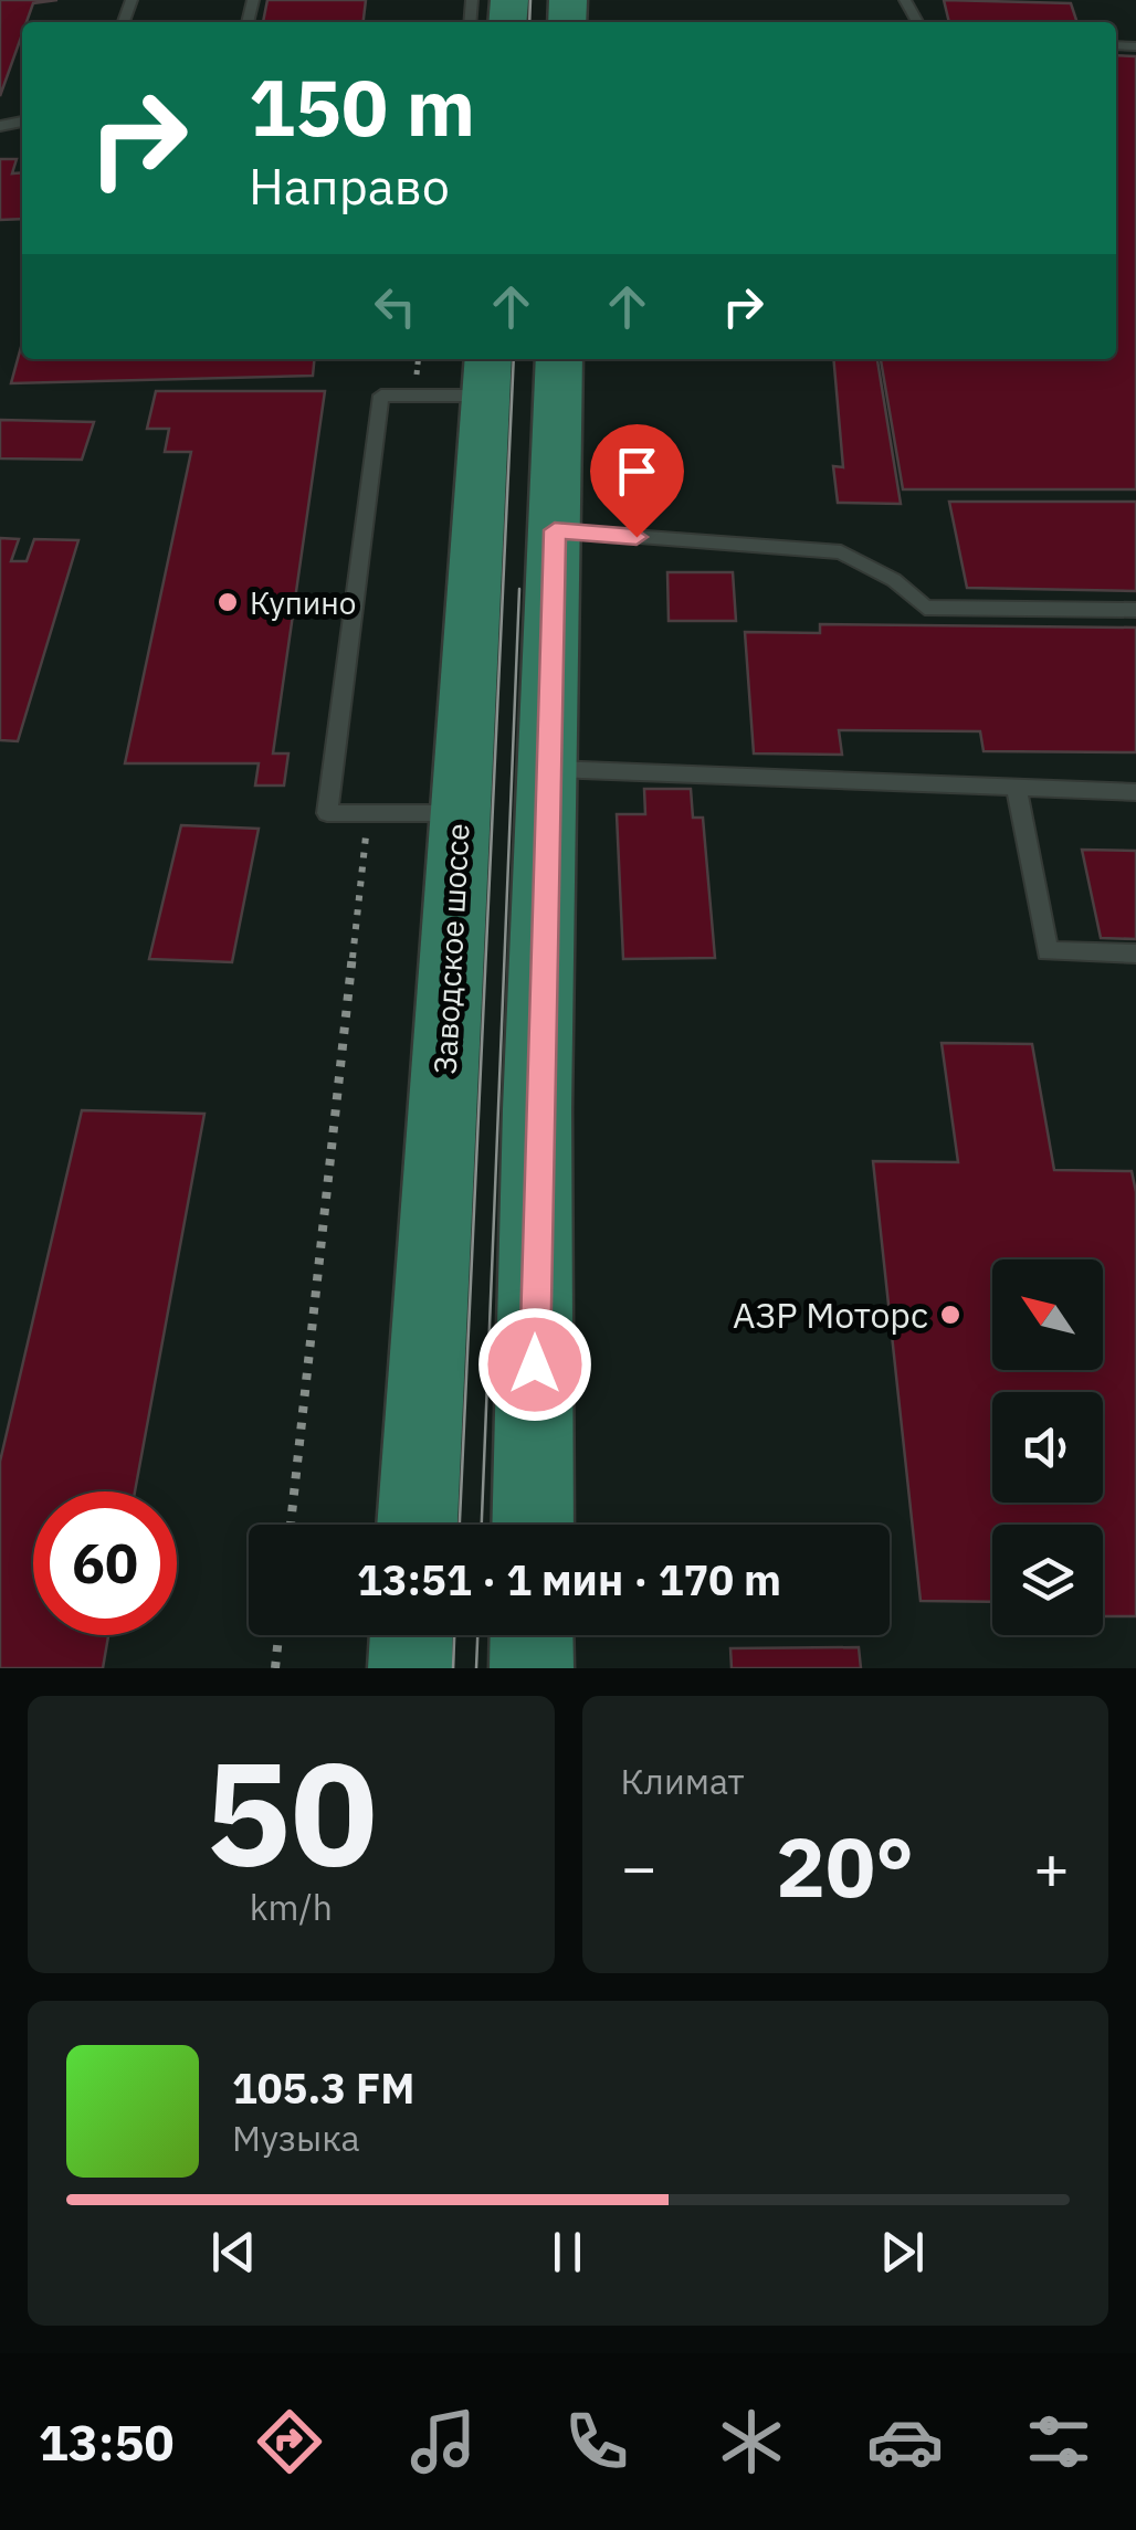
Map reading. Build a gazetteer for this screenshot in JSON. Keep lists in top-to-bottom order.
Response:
{
  "streets": {
    "main road": ["Заводское шоссе"]
  },
  "places": ["Купино", "АЗР Моторс"],
  "north": "top left",
  "page": {
    "turn": ["150 m", "Направо"],
    "limit": "60",
    "trip": "13:51 · 1 мин · 170 m",
    "tile": [
      ["50", "km/h"],
      "Климат"
    ],
    "heat": ["−", "20°", "+"],
    "song": ["105.3 FM", "Музыка"],
    "tabs": "13:50"
  }
}
